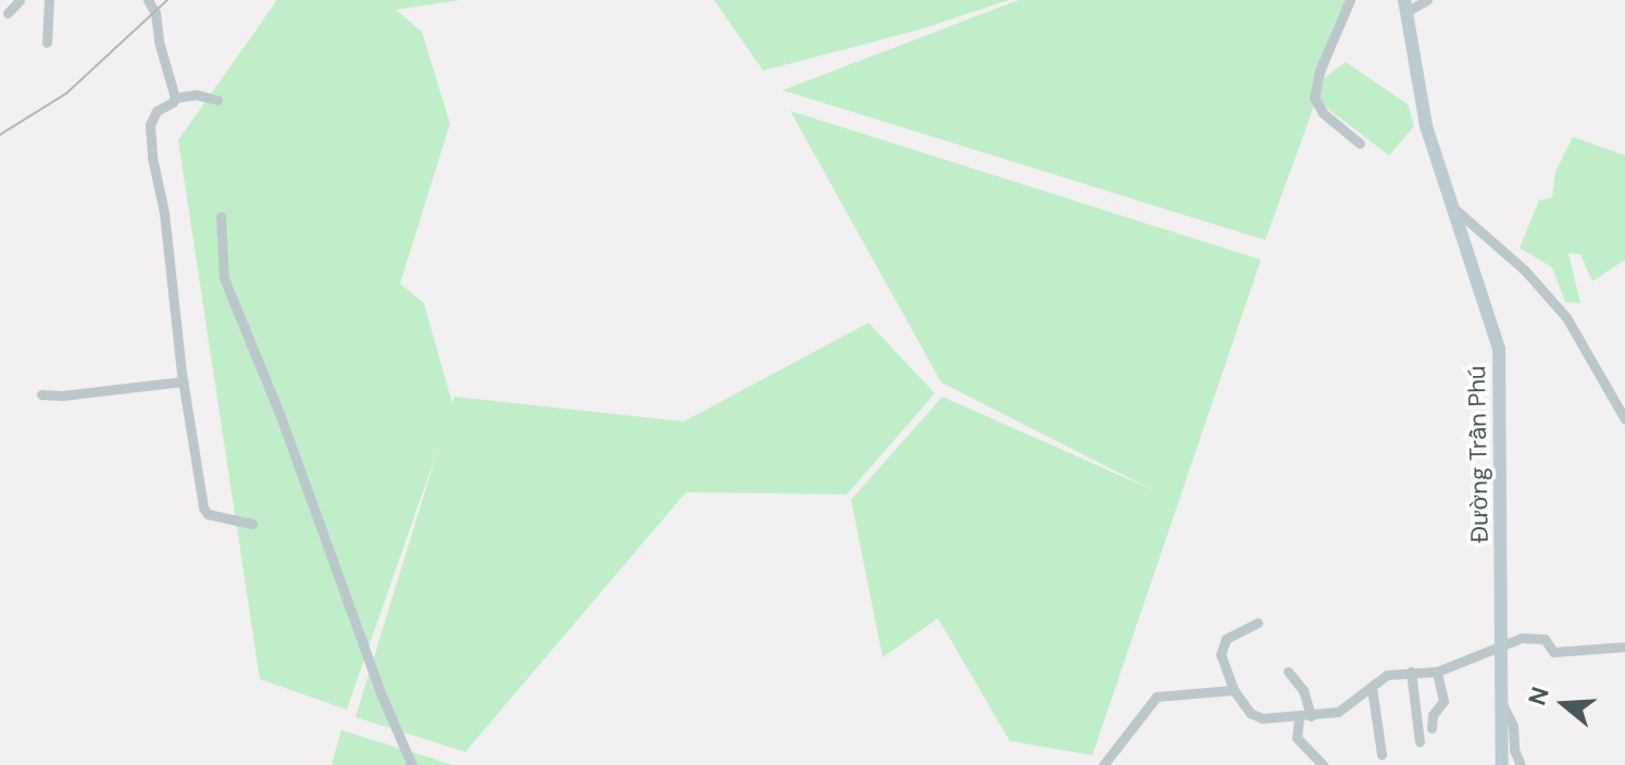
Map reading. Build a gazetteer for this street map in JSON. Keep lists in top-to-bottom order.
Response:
{
  "streets": {
    "main road": ["Đường Trần Phú"]
  },
  "north": "left"
}
